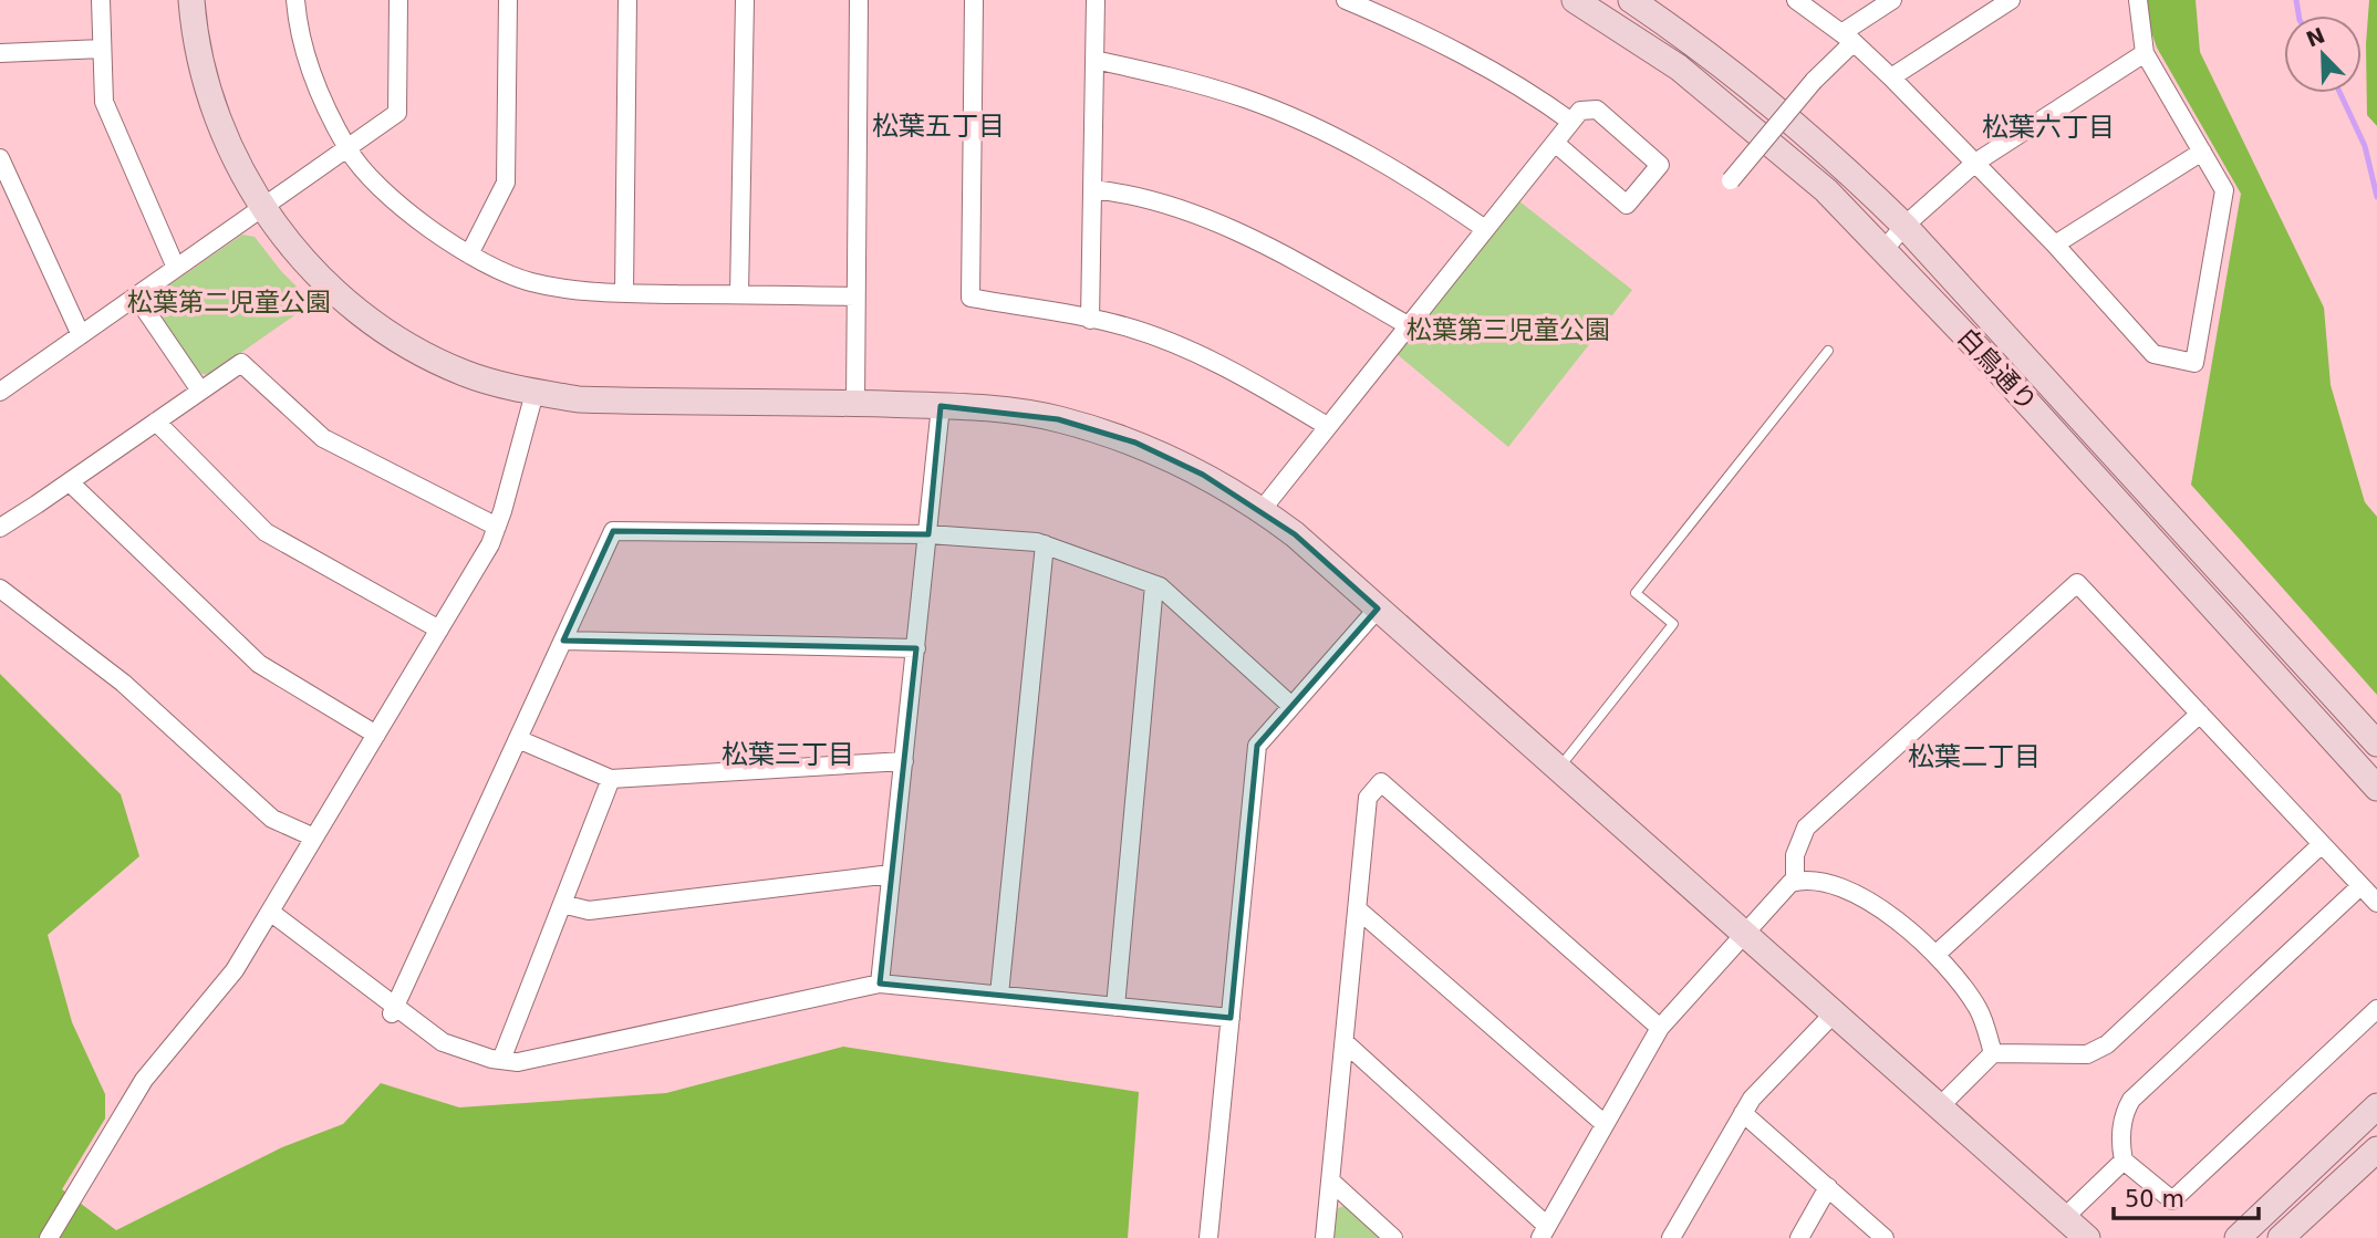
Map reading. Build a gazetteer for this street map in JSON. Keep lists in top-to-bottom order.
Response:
{
  "streets": {
    "street": ["白鳥通り"]
  },
  "districts": [
    "松葉五丁目",
    "松葉六丁目",
    "松葉三丁目",
    "松葉二丁目"
  ],
  "parks": ["松葉第二児童公園", "松葉第三児童公園"],
  "scale_bar": "50 m",
  "north": "top left"
}
